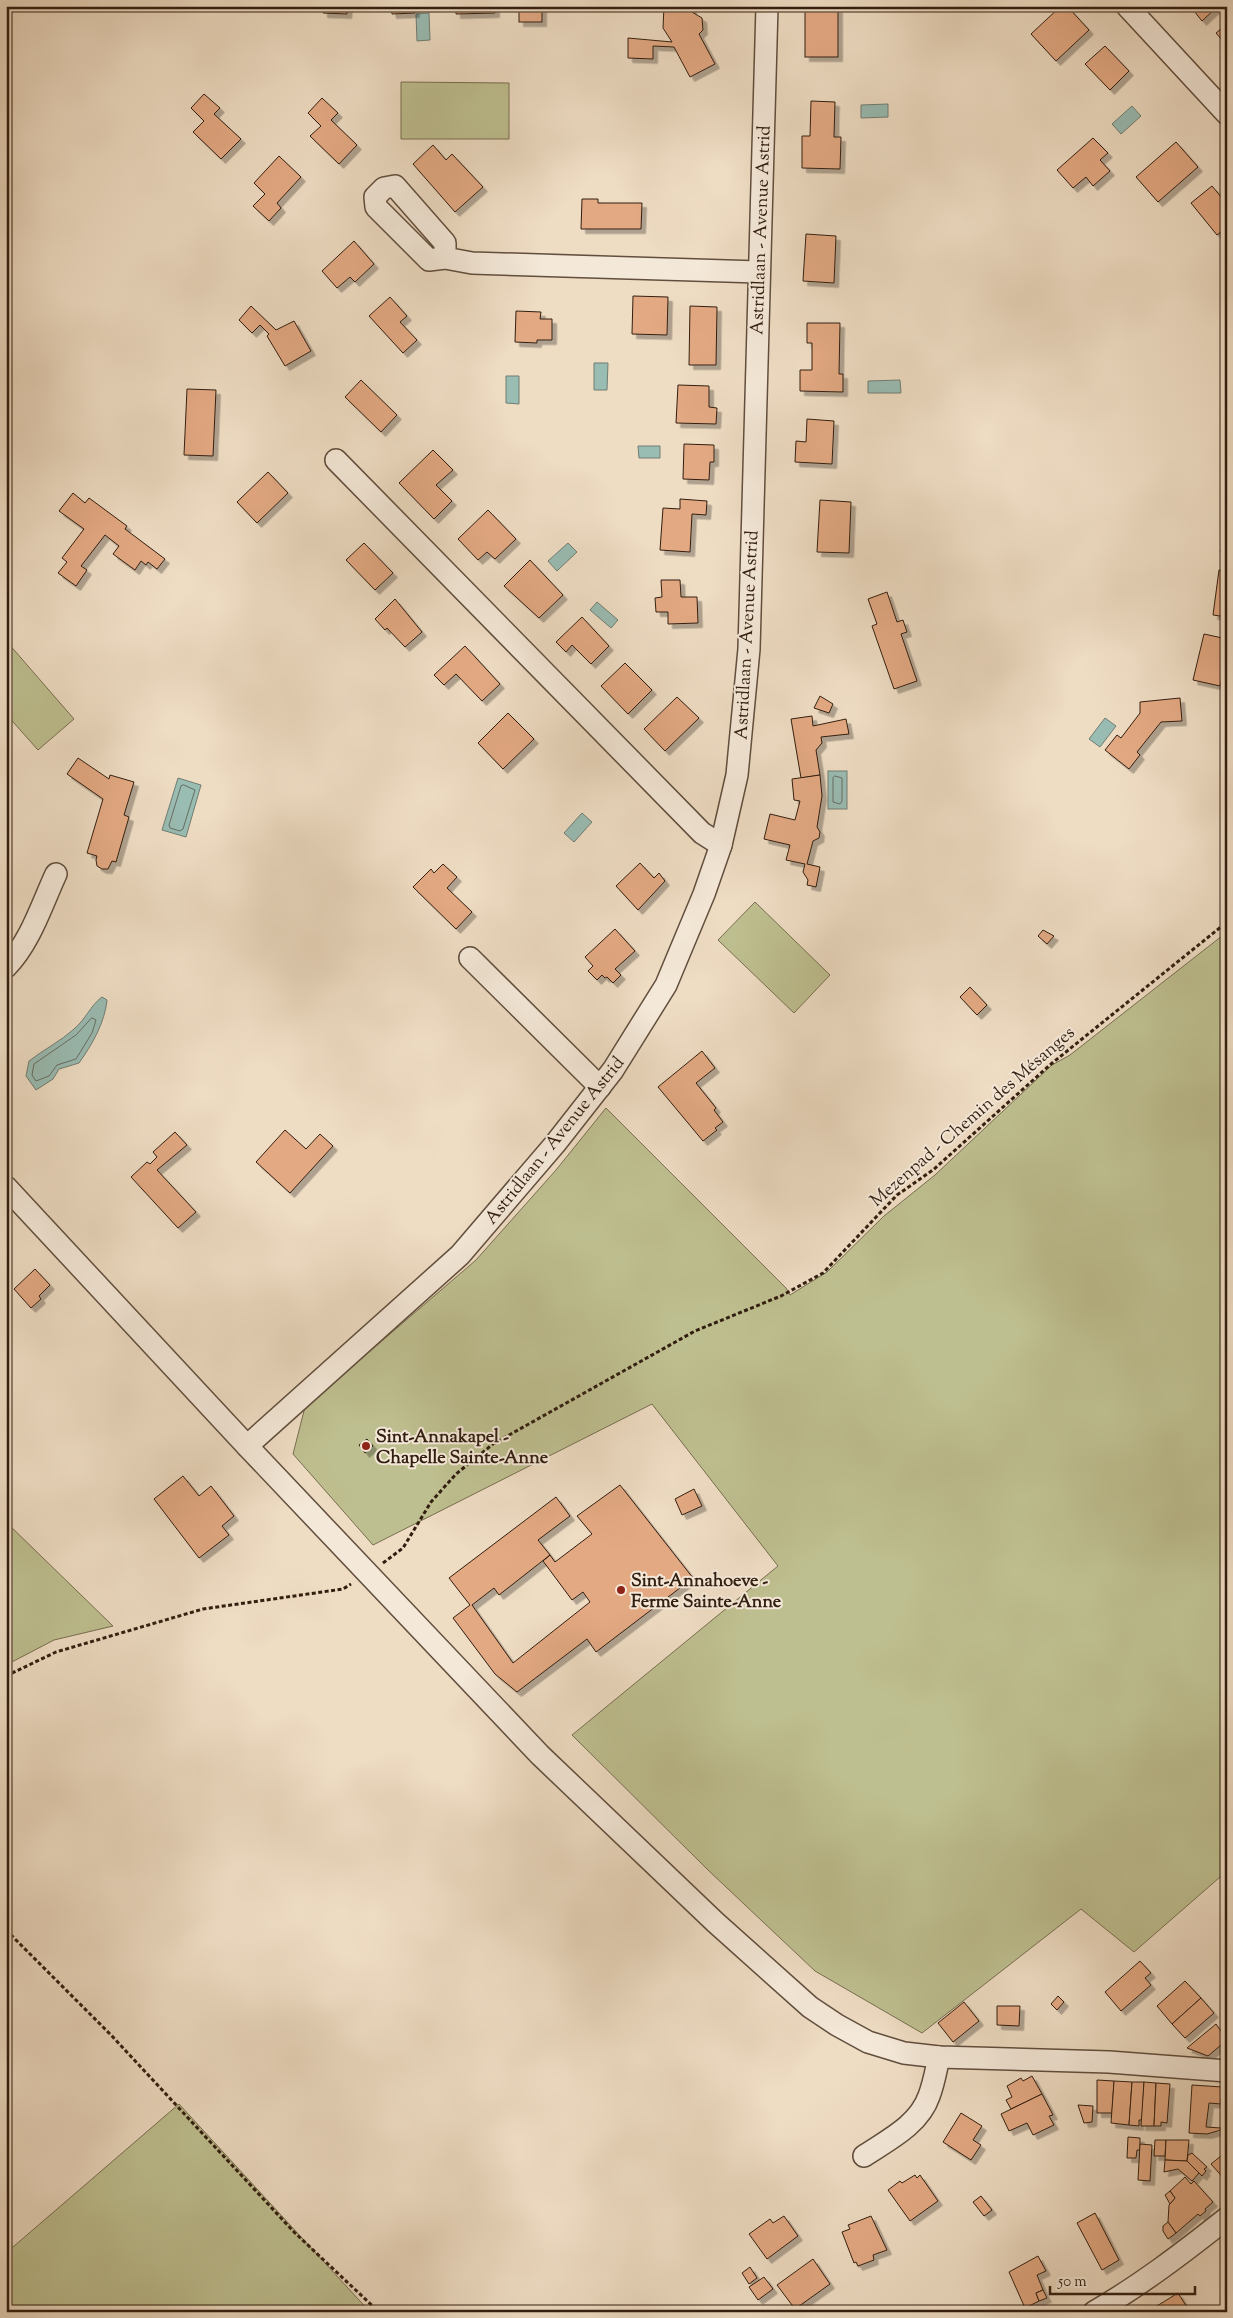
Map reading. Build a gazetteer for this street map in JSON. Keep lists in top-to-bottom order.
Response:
{
  "streets": {
    "street": ["Astridlaan - Avenue Astrid"],
    "path": ["Mezenpad - Chemin des Mésanges"]
  },
  "places": ["Sint-Annakapel - Chapelle Sainte-Anne", "Sint-Annahoeve - Ferme Sainte-Anne"],
  "scale_bar": "50 m"
}
